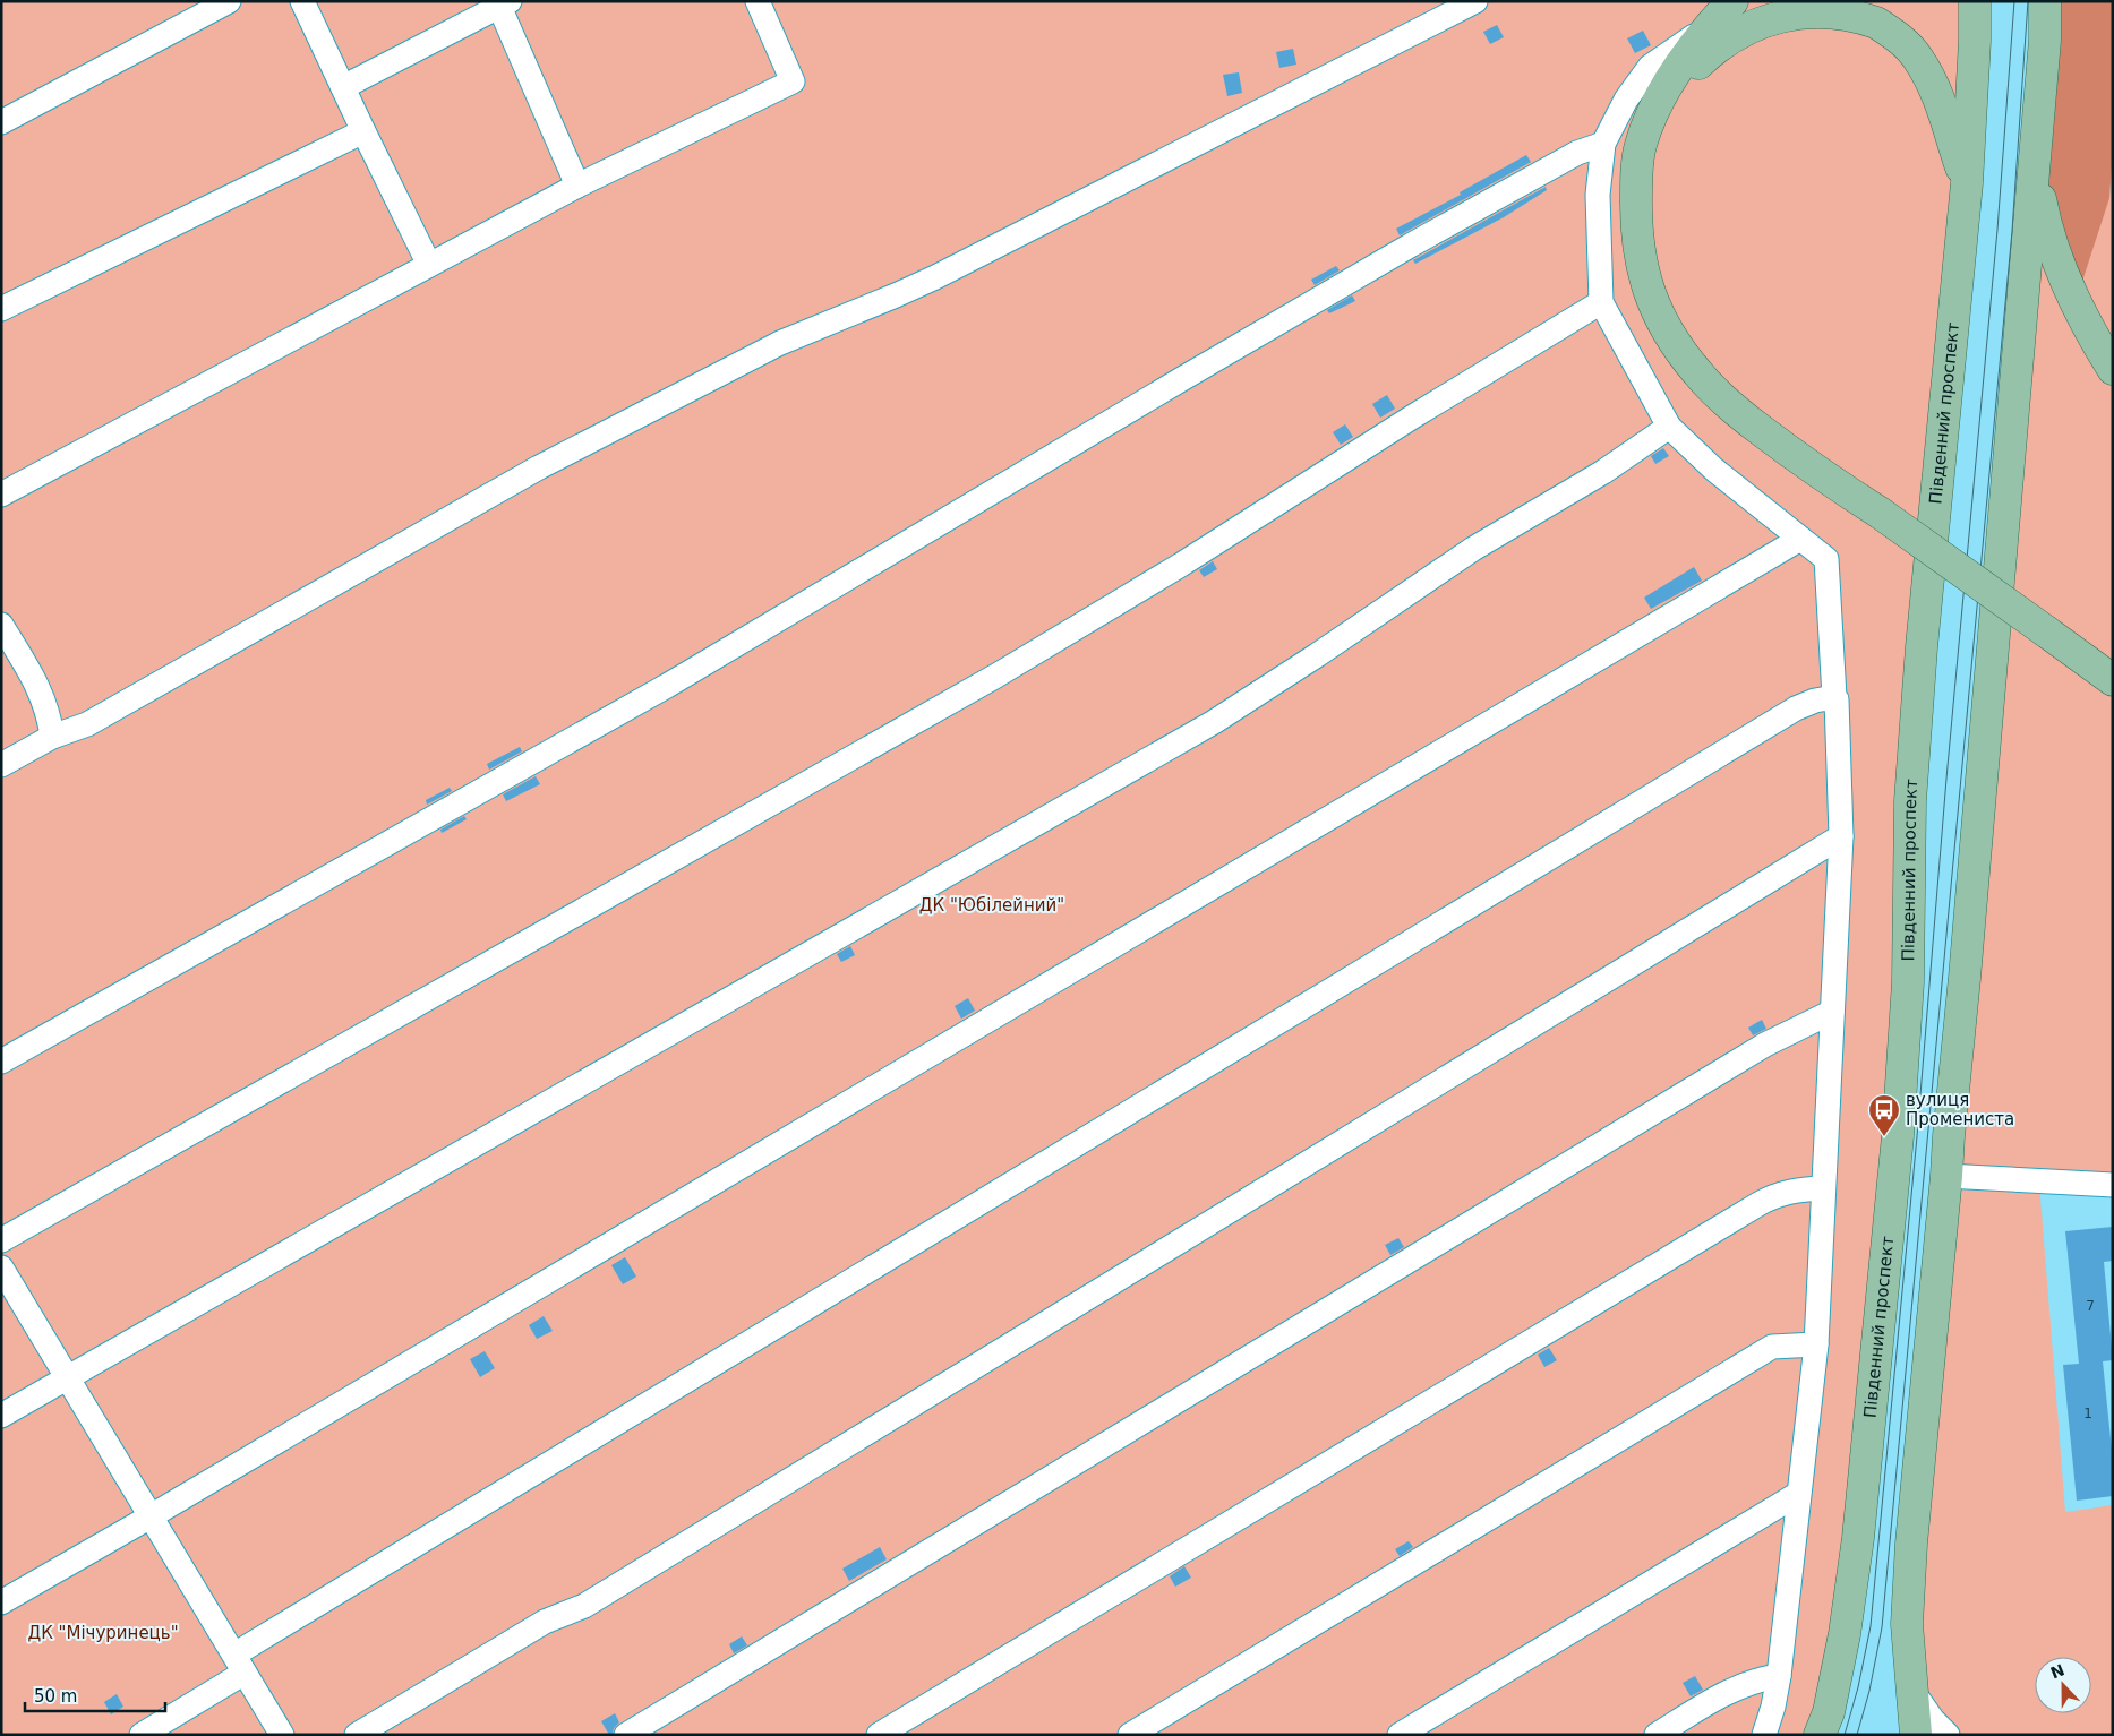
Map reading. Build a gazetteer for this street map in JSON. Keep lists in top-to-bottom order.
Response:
{
  "streets": {
    "main road": ["Південний проспект"]
  },
  "parks": ["ДК \"Юбілейний\"", "ДК \"Мічуринець\""],
  "places": {
    "bus stop": ["вулиця Промениста"]
  },
  "house_numbers": ["7", "1"],
  "scale_bar": "50 m",
  "north": "top"
}
